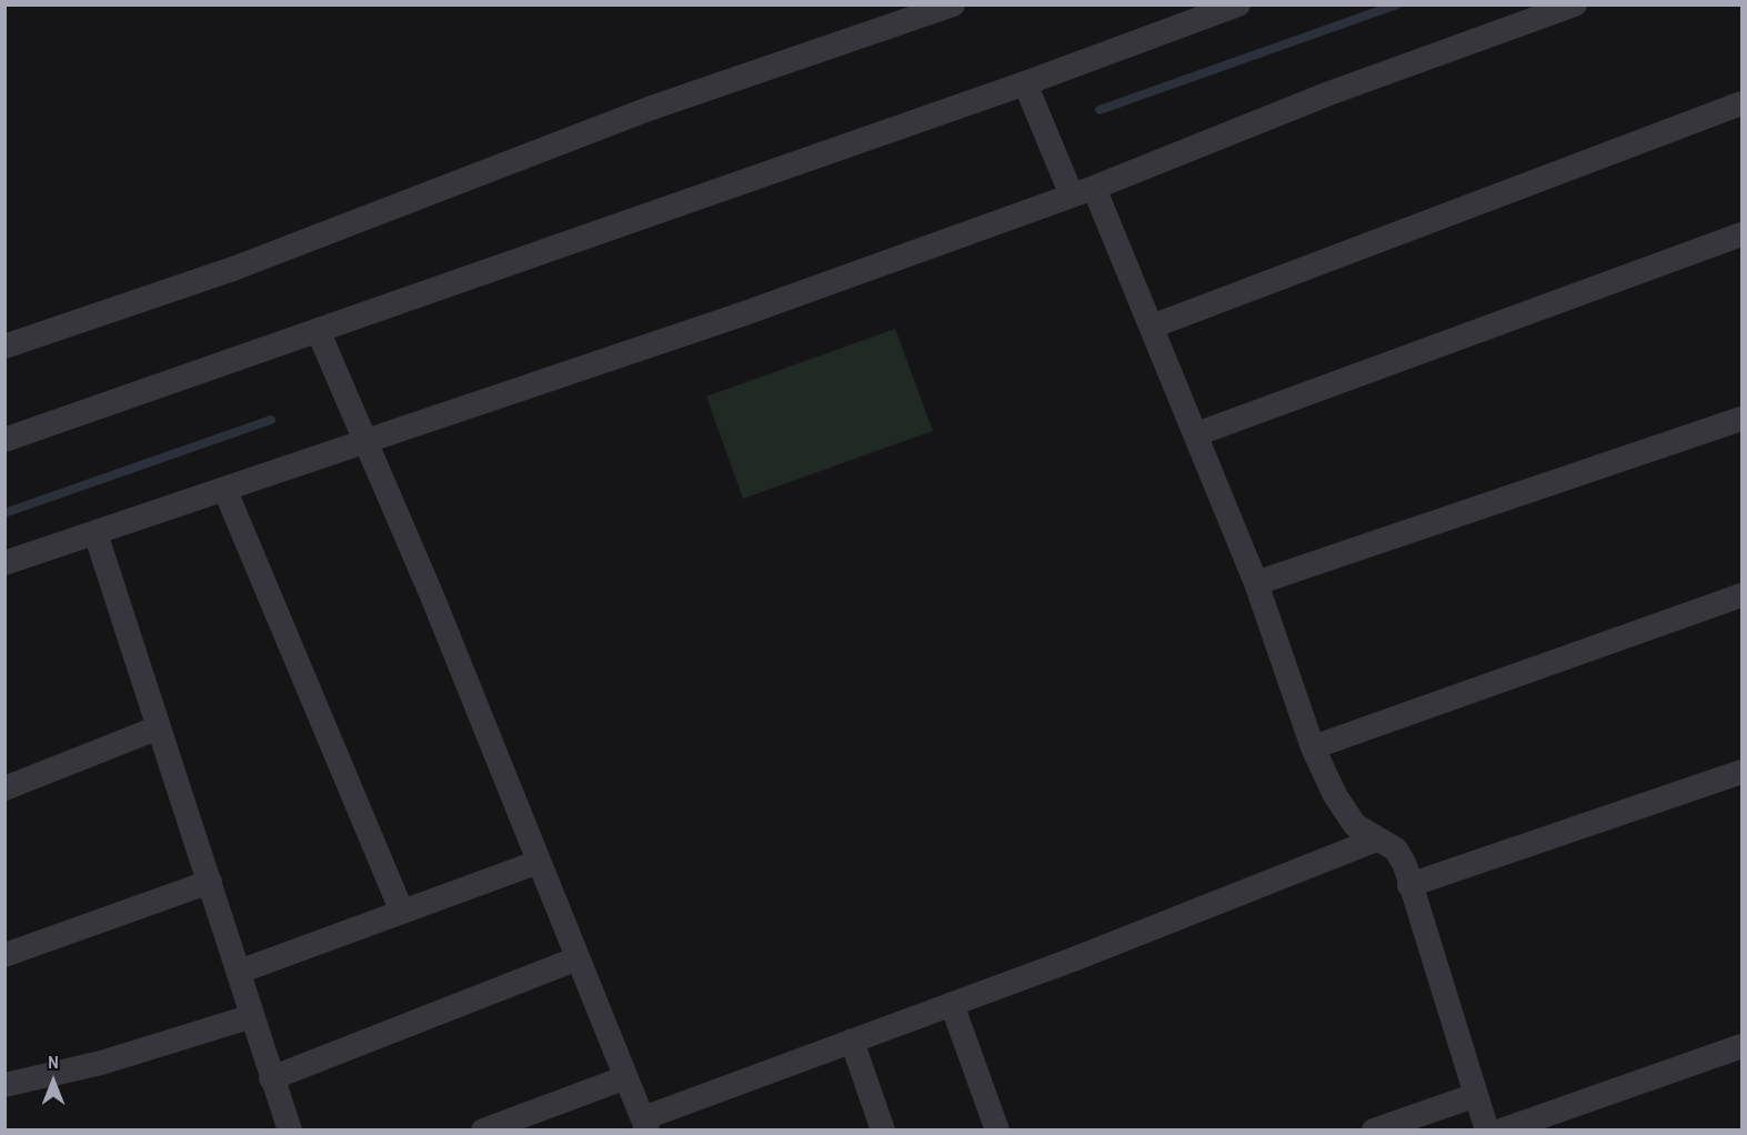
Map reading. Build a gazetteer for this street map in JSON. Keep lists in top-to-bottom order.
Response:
{
  "north": "top"
}
